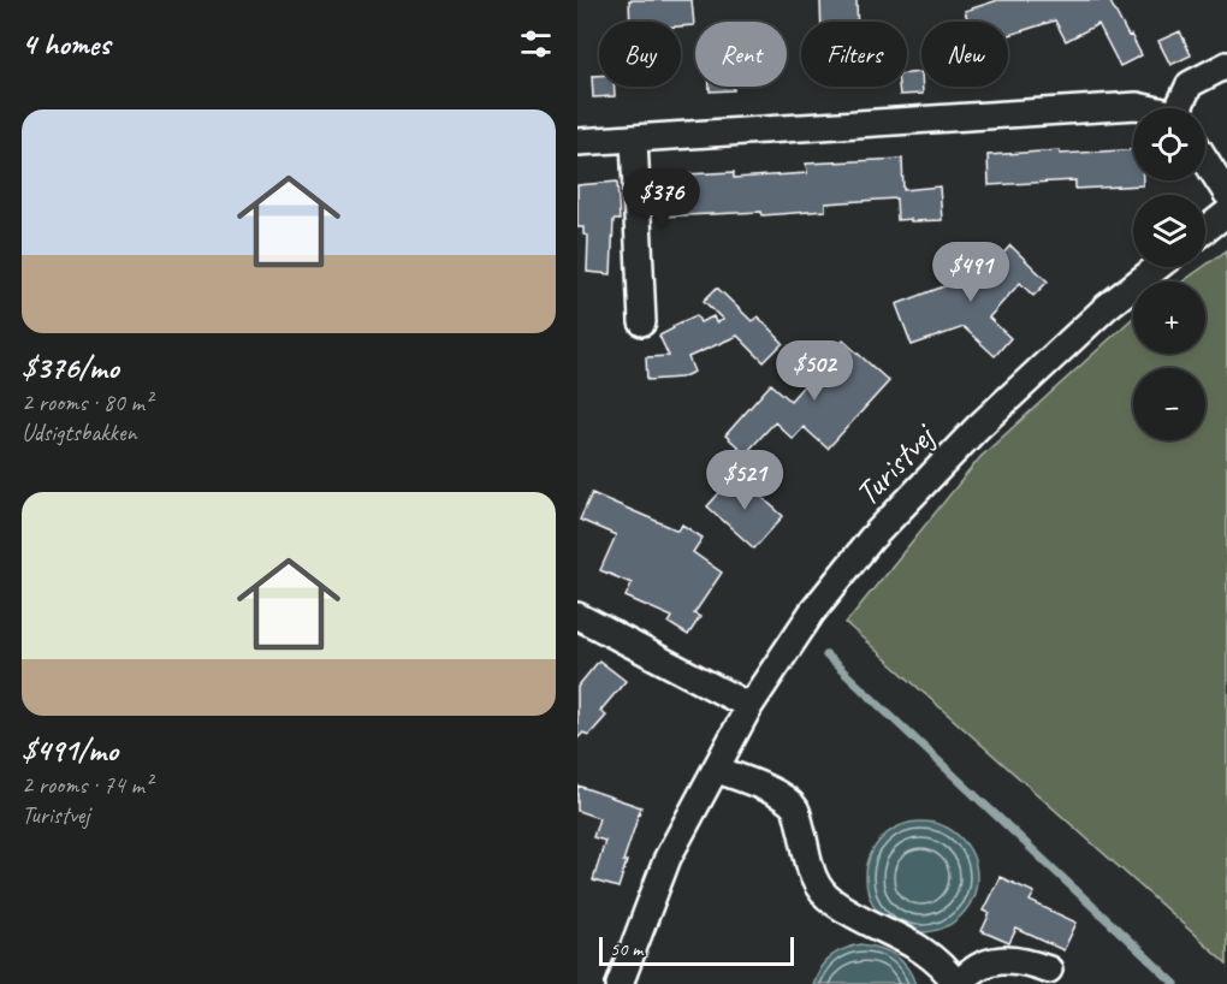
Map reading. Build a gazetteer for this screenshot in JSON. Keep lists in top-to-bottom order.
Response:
{
  "streets": {
    "street": ["Turistvej"]
  },
  "scale_bar": "50 m",
  "page": {
    "heading": "4 homes",
    "chip": [
      "Buy",
      "Rent",
      "Filters",
      "New"
    ],
    "list": [
      {
        "name": "$376/mo",
        "note": "2 rooms · 80 m² · Udsigtsbakken"
      },
      {
        "name": "$491/mo",
        "note": "2 rooms · 74 m² · Turistvej"
      }
    ],
    "map_buttons": ["+", "−"],
    "price": [
      "$376",
      "$491",
      "$502",
      "$521"
    ],
    "scale": "50 m"
  }
}
